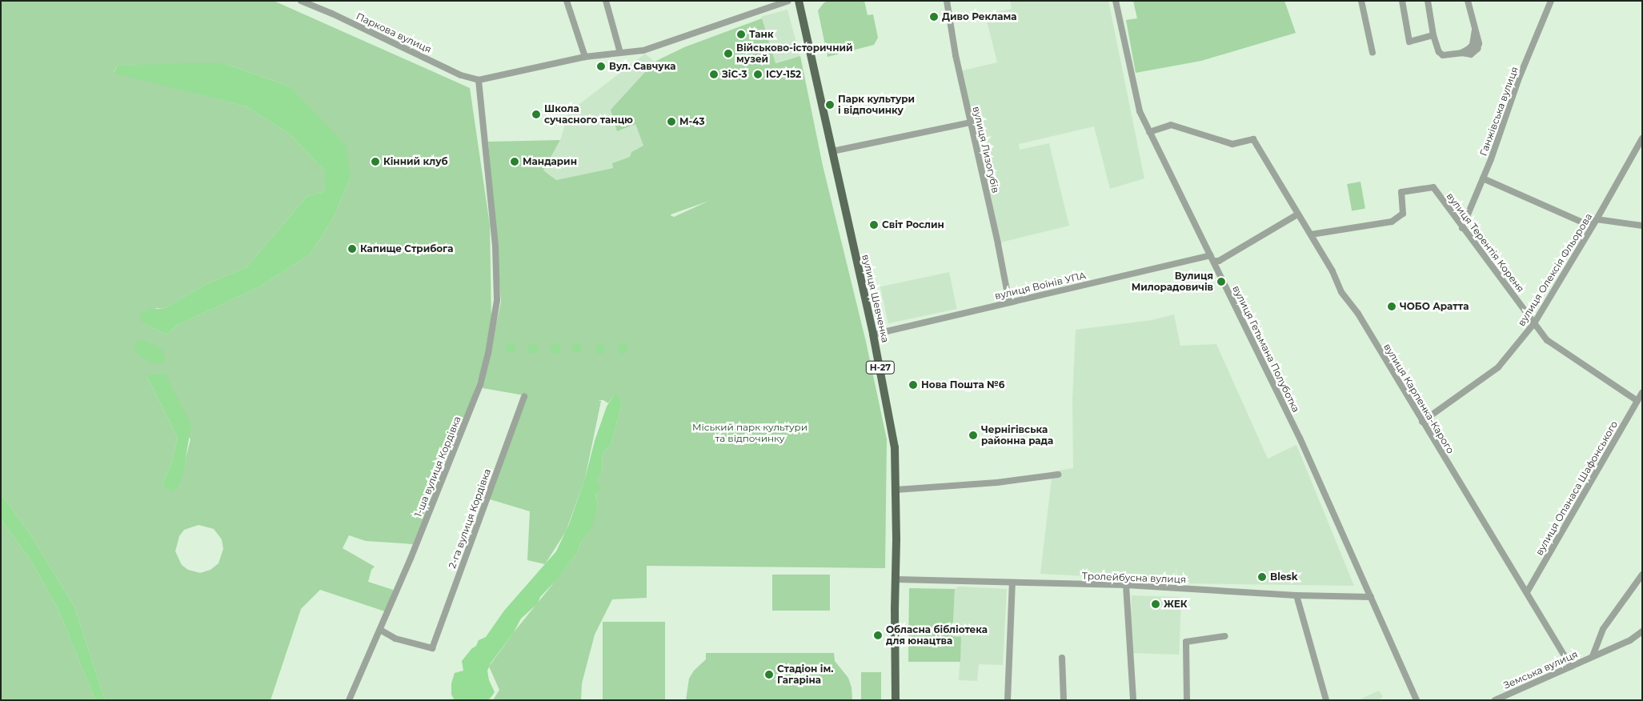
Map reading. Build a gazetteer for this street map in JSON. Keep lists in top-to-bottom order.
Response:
{
  "streets": {
    "main road": ["вулиця Шевченка", "Н-27"],
    "street": [
      "Паркова вулиця",
      "Ганжівська вулиця",
      "вулиця Лизогубів",
      "вулиця Терентія Кореня",
      "вулиця Олексія Фльорова",
      "вулиця Воїнів УПА",
      "вулиця Гетьмана Полуботка",
      "вулиця Карпенка-Карого",
      "1-ша вулиця Кордівка",
      "вулиця Опанаса Шафонського",
      "2-га вулиця Кордівка",
      "Тролейбусна вулиця",
      "Земська вулиця"
    ]
  },
  "crossings": [
    ["Паркова вулиця", "1-ша вулиця Кордівка"],
    ["Ганжівська вулиця", "вулиця Терентія Кореня"],
    ["вулиця Лизогубів", "вулиця Воїнів УПА"],
    ["вулиця Терентія Кореня", "вулиця Олексія Фльорова"],
    ["вулиця Терентія Кореня", "вулиця Карпенка-Карого"],
    ["вулиця Терентія Кореня", "вулиця Опанаса Шафонського"],
    ["вулиця Олексія Фльорова", "вулиця Карпенка-Карого"],
    ["вулиця Воїнів УПА", "вулиця Шевченка"],
    ["вулиця Воїнів УПА", "вулиця Гетьмана Полуботка"],
    ["вулиця Воїнів УПА", "вулиця Карпенка-Карого"],
    ["вулиця Шевченка", "Тролейбусна вулиця"],
    ["вулиця Гетьмана Полуботка", "вулиця Карпенка-Карого"],
    ["вулиця Гетьмана Полуботка", "Тролейбусна вулиця"],
    ["вулиця Карпенка-Карого", "вулиця Опанаса Шафонського"],
    ["вулиця Карпенка-Карого", "Земська вулиця"],
    ["1-ша вулиця Кордівка", "2-га вулиця Кордівка"]
  ],
  "parks": ["Міський парк культури та відпочинку"],
  "places": [
    "Диво Реклама",
    "Танк",
    "Військово-історичний музей",
    "Вул. Савчука",
    "ЗіС-3",
    "ІСУ-152",
    "Парк культури і відпочинку",
    "Школа сучасного танцю",
    "М-43",
    "Кінний клуб",
    "Мандарин",
    "Світ Рослин",
    "Капище Стрибога",
    "Вулиця Милорадовичів",
    "ЧОБО Аратта",
    "Нова Пошта №6",
    "Чернігівська районна рада",
    "Blesk",
    "ЖЕК",
    "Обласна бібліотека для юнацтва",
    "Стадіон ім. Гагаріна"
  ]
}
